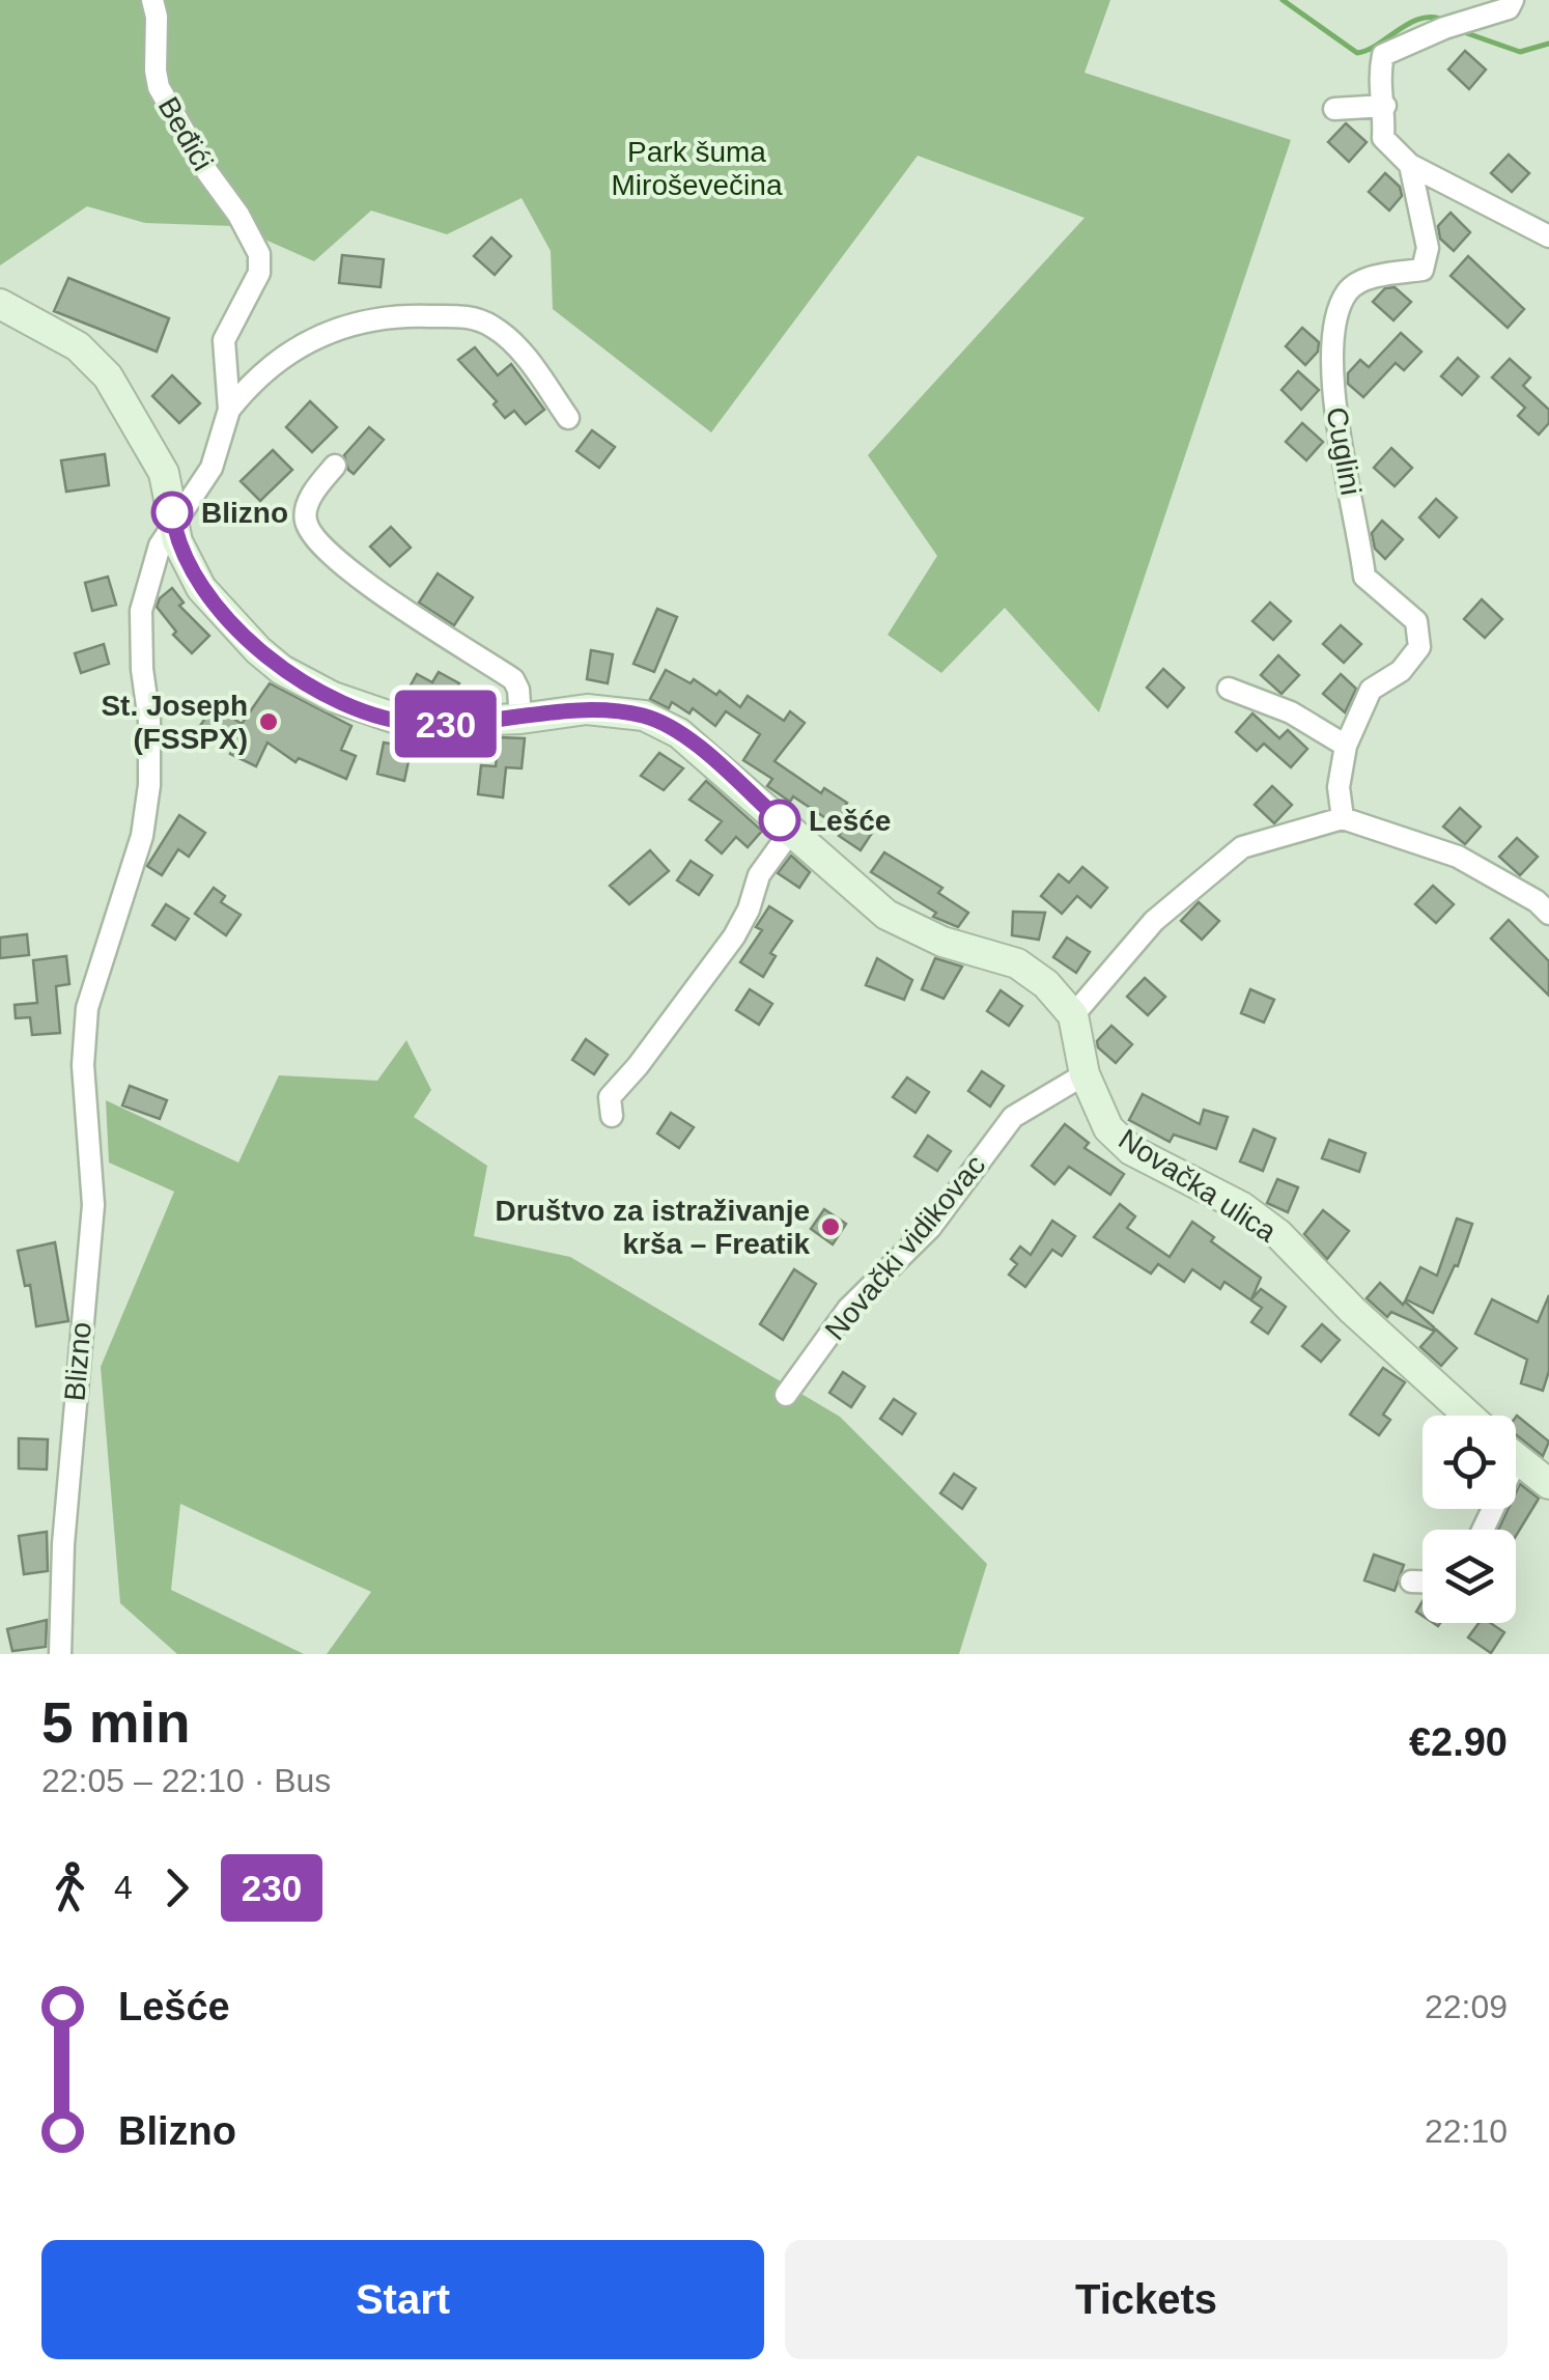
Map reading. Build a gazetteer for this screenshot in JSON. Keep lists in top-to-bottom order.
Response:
{
  "streets": {
    "street": [
      "Beđići",
      "Cuglini",
      "Novačka ulica",
      "Novački vidikovac",
      "Blizno"
    ]
  },
  "crossings": [
    ["Beđići", "Blizno"],
    ["Novačka ulica", "Novački vidikovac"]
  ],
  "parks": ["Park šuma Miroševečina"],
  "places": [
    "Blizno",
    "St. Joseph (FSSPX)",
    "Lešće",
    "Društvo za istraživanje krša – Freatik"
  ],
  "lines": ["bus line 230"],
  "page": {
    "on_map": "230",
    "heading": ["5 min", "22:05 – 22:10 · Bus", "€2.90"],
    "legs": ["4", "230"],
    "list": [
      {
        "name": "Lešće",
        "value": "22:09"
      },
      {
        "name": "Blizno",
        "value": "22:10"
      }
    ],
    "buttons": ["Start", "Tickets"]
  }
}
